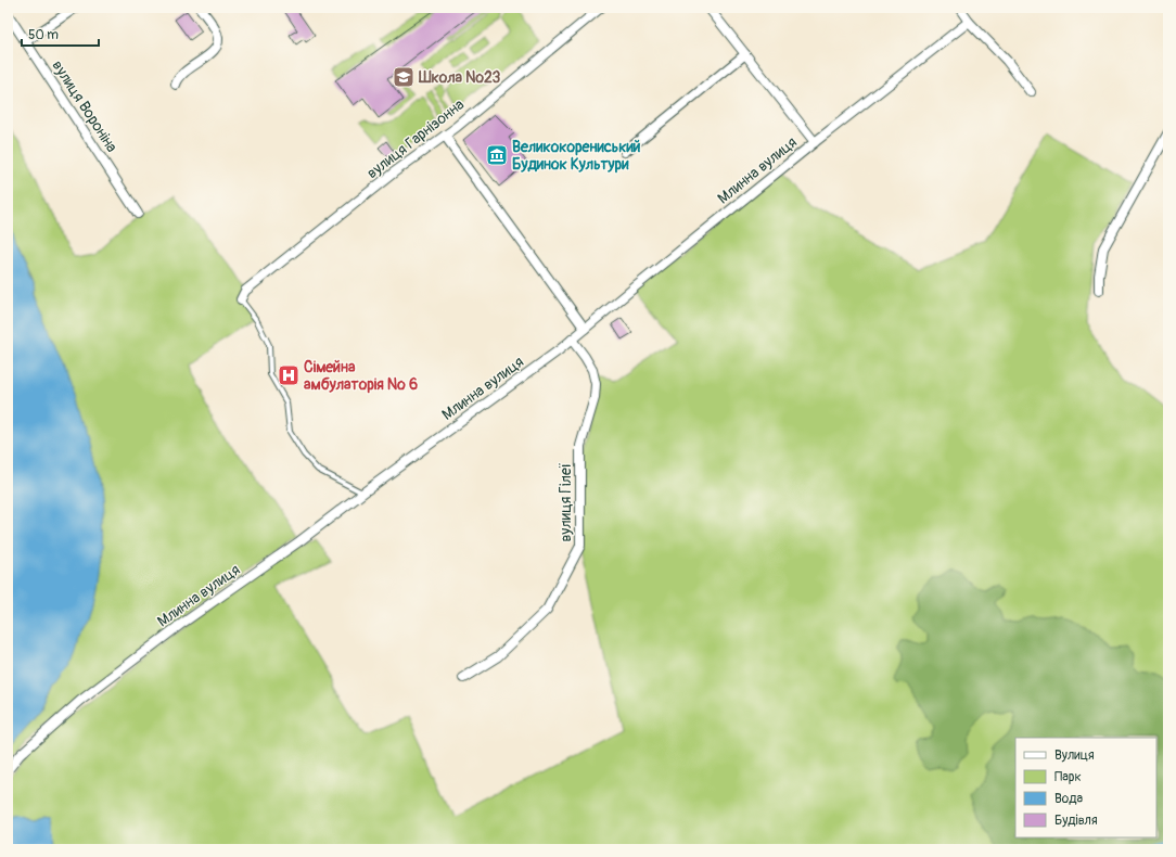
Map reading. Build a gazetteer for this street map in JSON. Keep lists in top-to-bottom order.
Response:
{
  "streets": {
    "street": [
      "вулиця Вороніна",
      "вулиця Гарнізонна",
      "Млинна вулиця",
      "вулиця Гілеї"
    ]
  },
  "crossings": [
    ["Млинна вулиця", "вулиця Гілеї"]
  ],
  "places": {
    "school or university": ["Школа №23"],
    "museum": ["Великокорениський Будинок Культури"],
    "hospital": ["Сімейна амбулаторія № 6"]
  },
  "legend": [
    "Вулиця",
    "Парк",
    "Вода",
    "Будівля"
  ],
  "scale_bar": "50 m"
}
